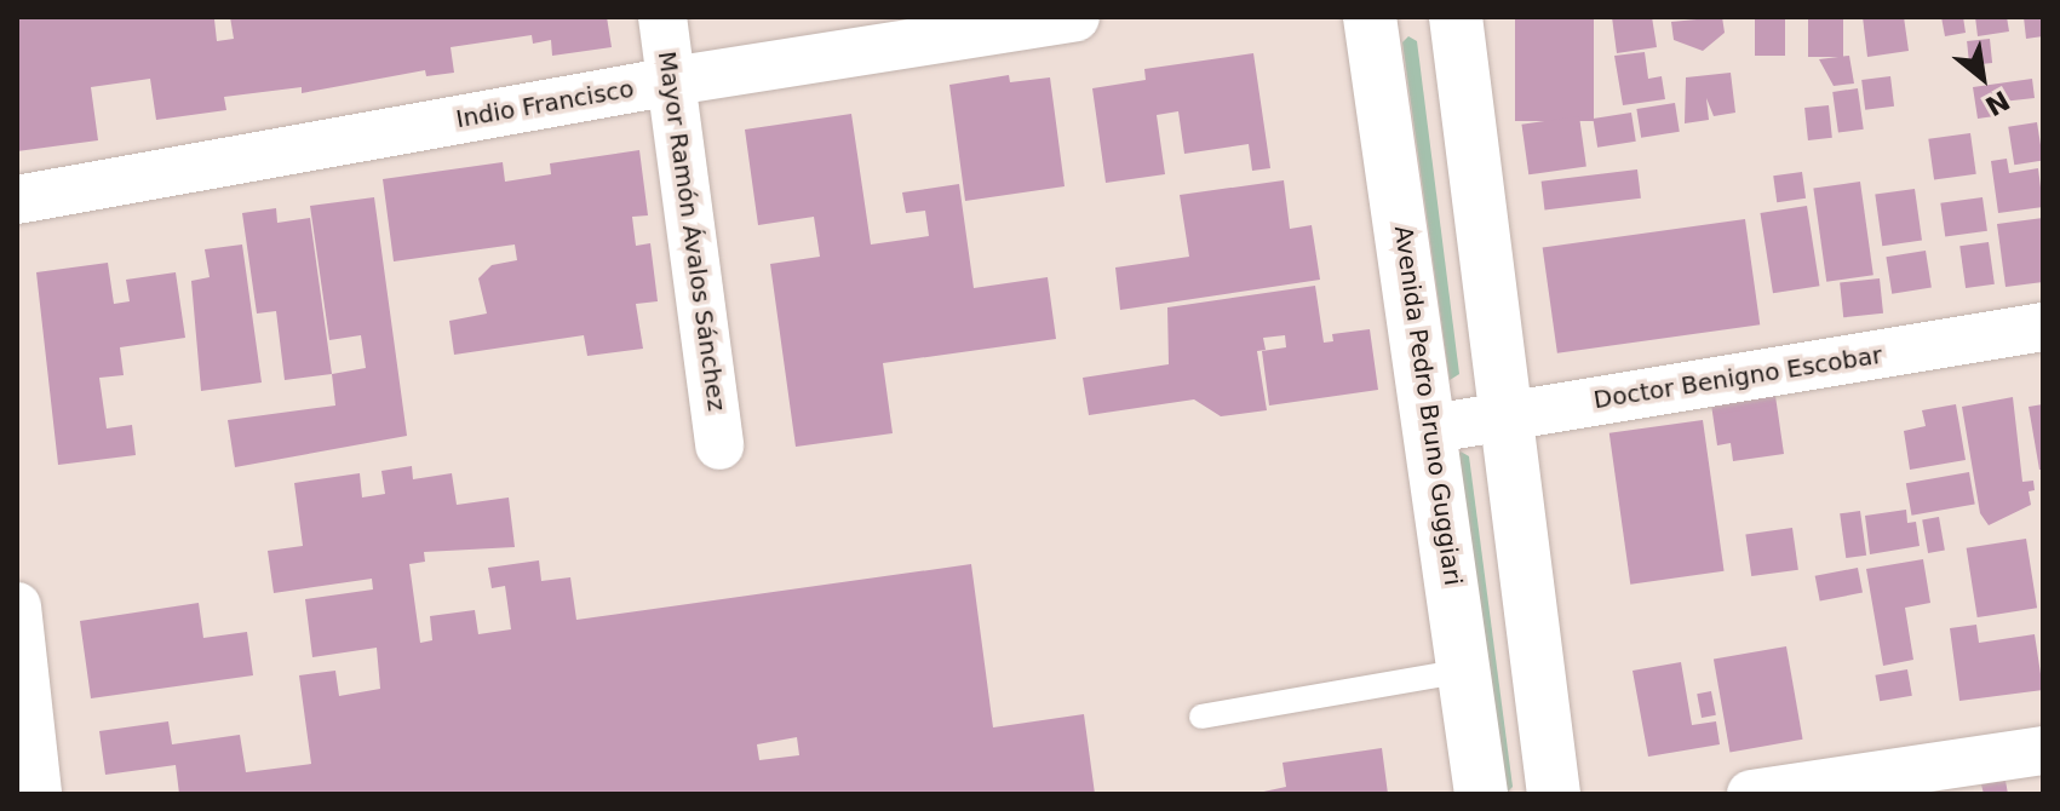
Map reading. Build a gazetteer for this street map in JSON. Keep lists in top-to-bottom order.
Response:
{
  "streets": {
    "main road": ["Avenida Pedro Bruno Guggiari"],
    "street": ["Indio Francisco", "Mayor Ramón Ávalos Sánchez", "Doctor Benigno Escobar"]
  },
  "crossings": [
    ["Indio Francisco", "Mayor Ramón Ávalos Sánchez"],
    ["Doctor Benigno Escobar", "Avenida Pedro Bruno Guggiari"]
  ],
  "north": "bottom right"
}
